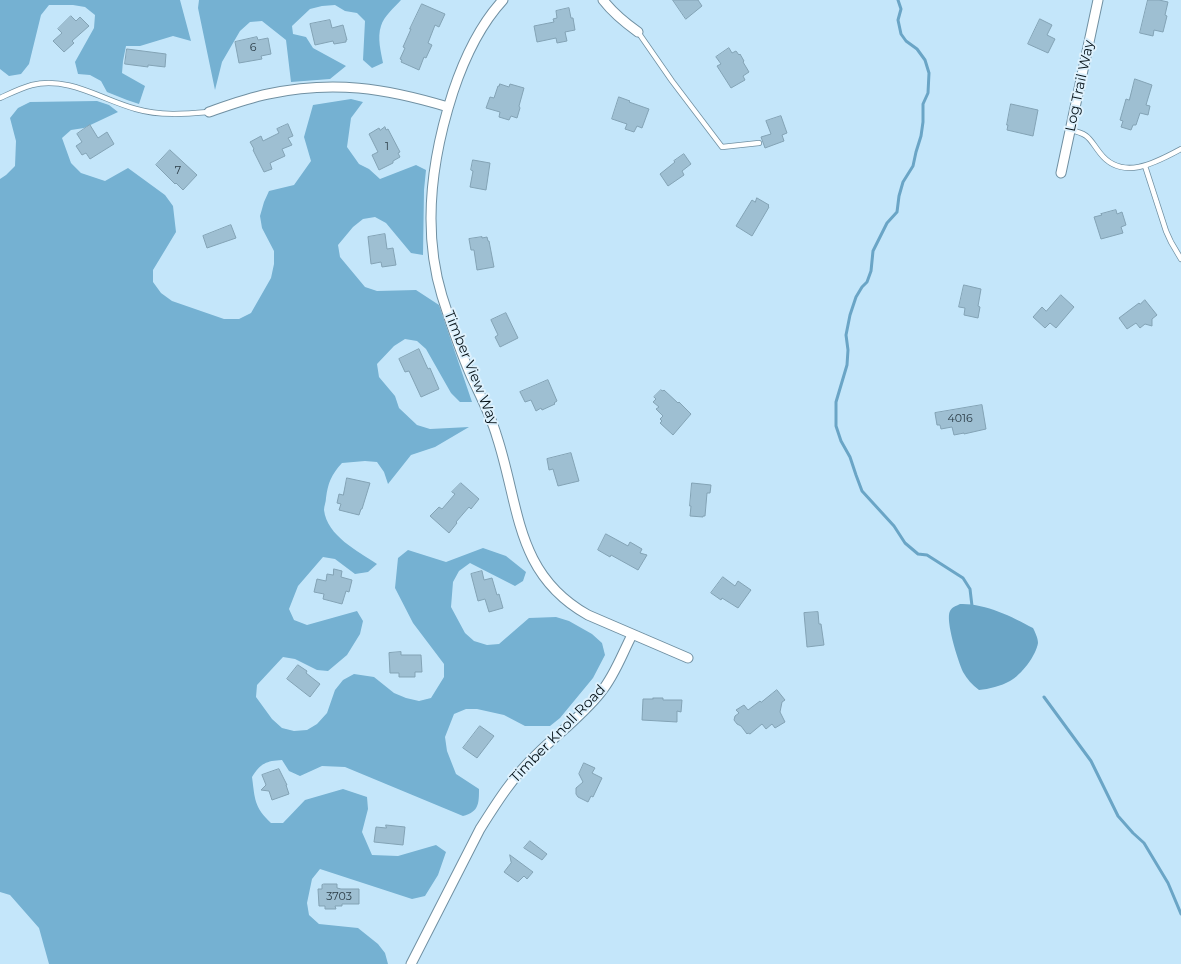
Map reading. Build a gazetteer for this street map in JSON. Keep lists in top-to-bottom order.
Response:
{
  "streets": {
    "street": ["Log Trail Way", "Timber View Way", "Timber Knoll Road"]
  },
  "crossings": [
    ["Timber View Way", "Timber Knoll Road"]
  ],
  "house_numbers": [
    "6",
    "1",
    "7",
    "4016",
    "3703"
  ]
}
